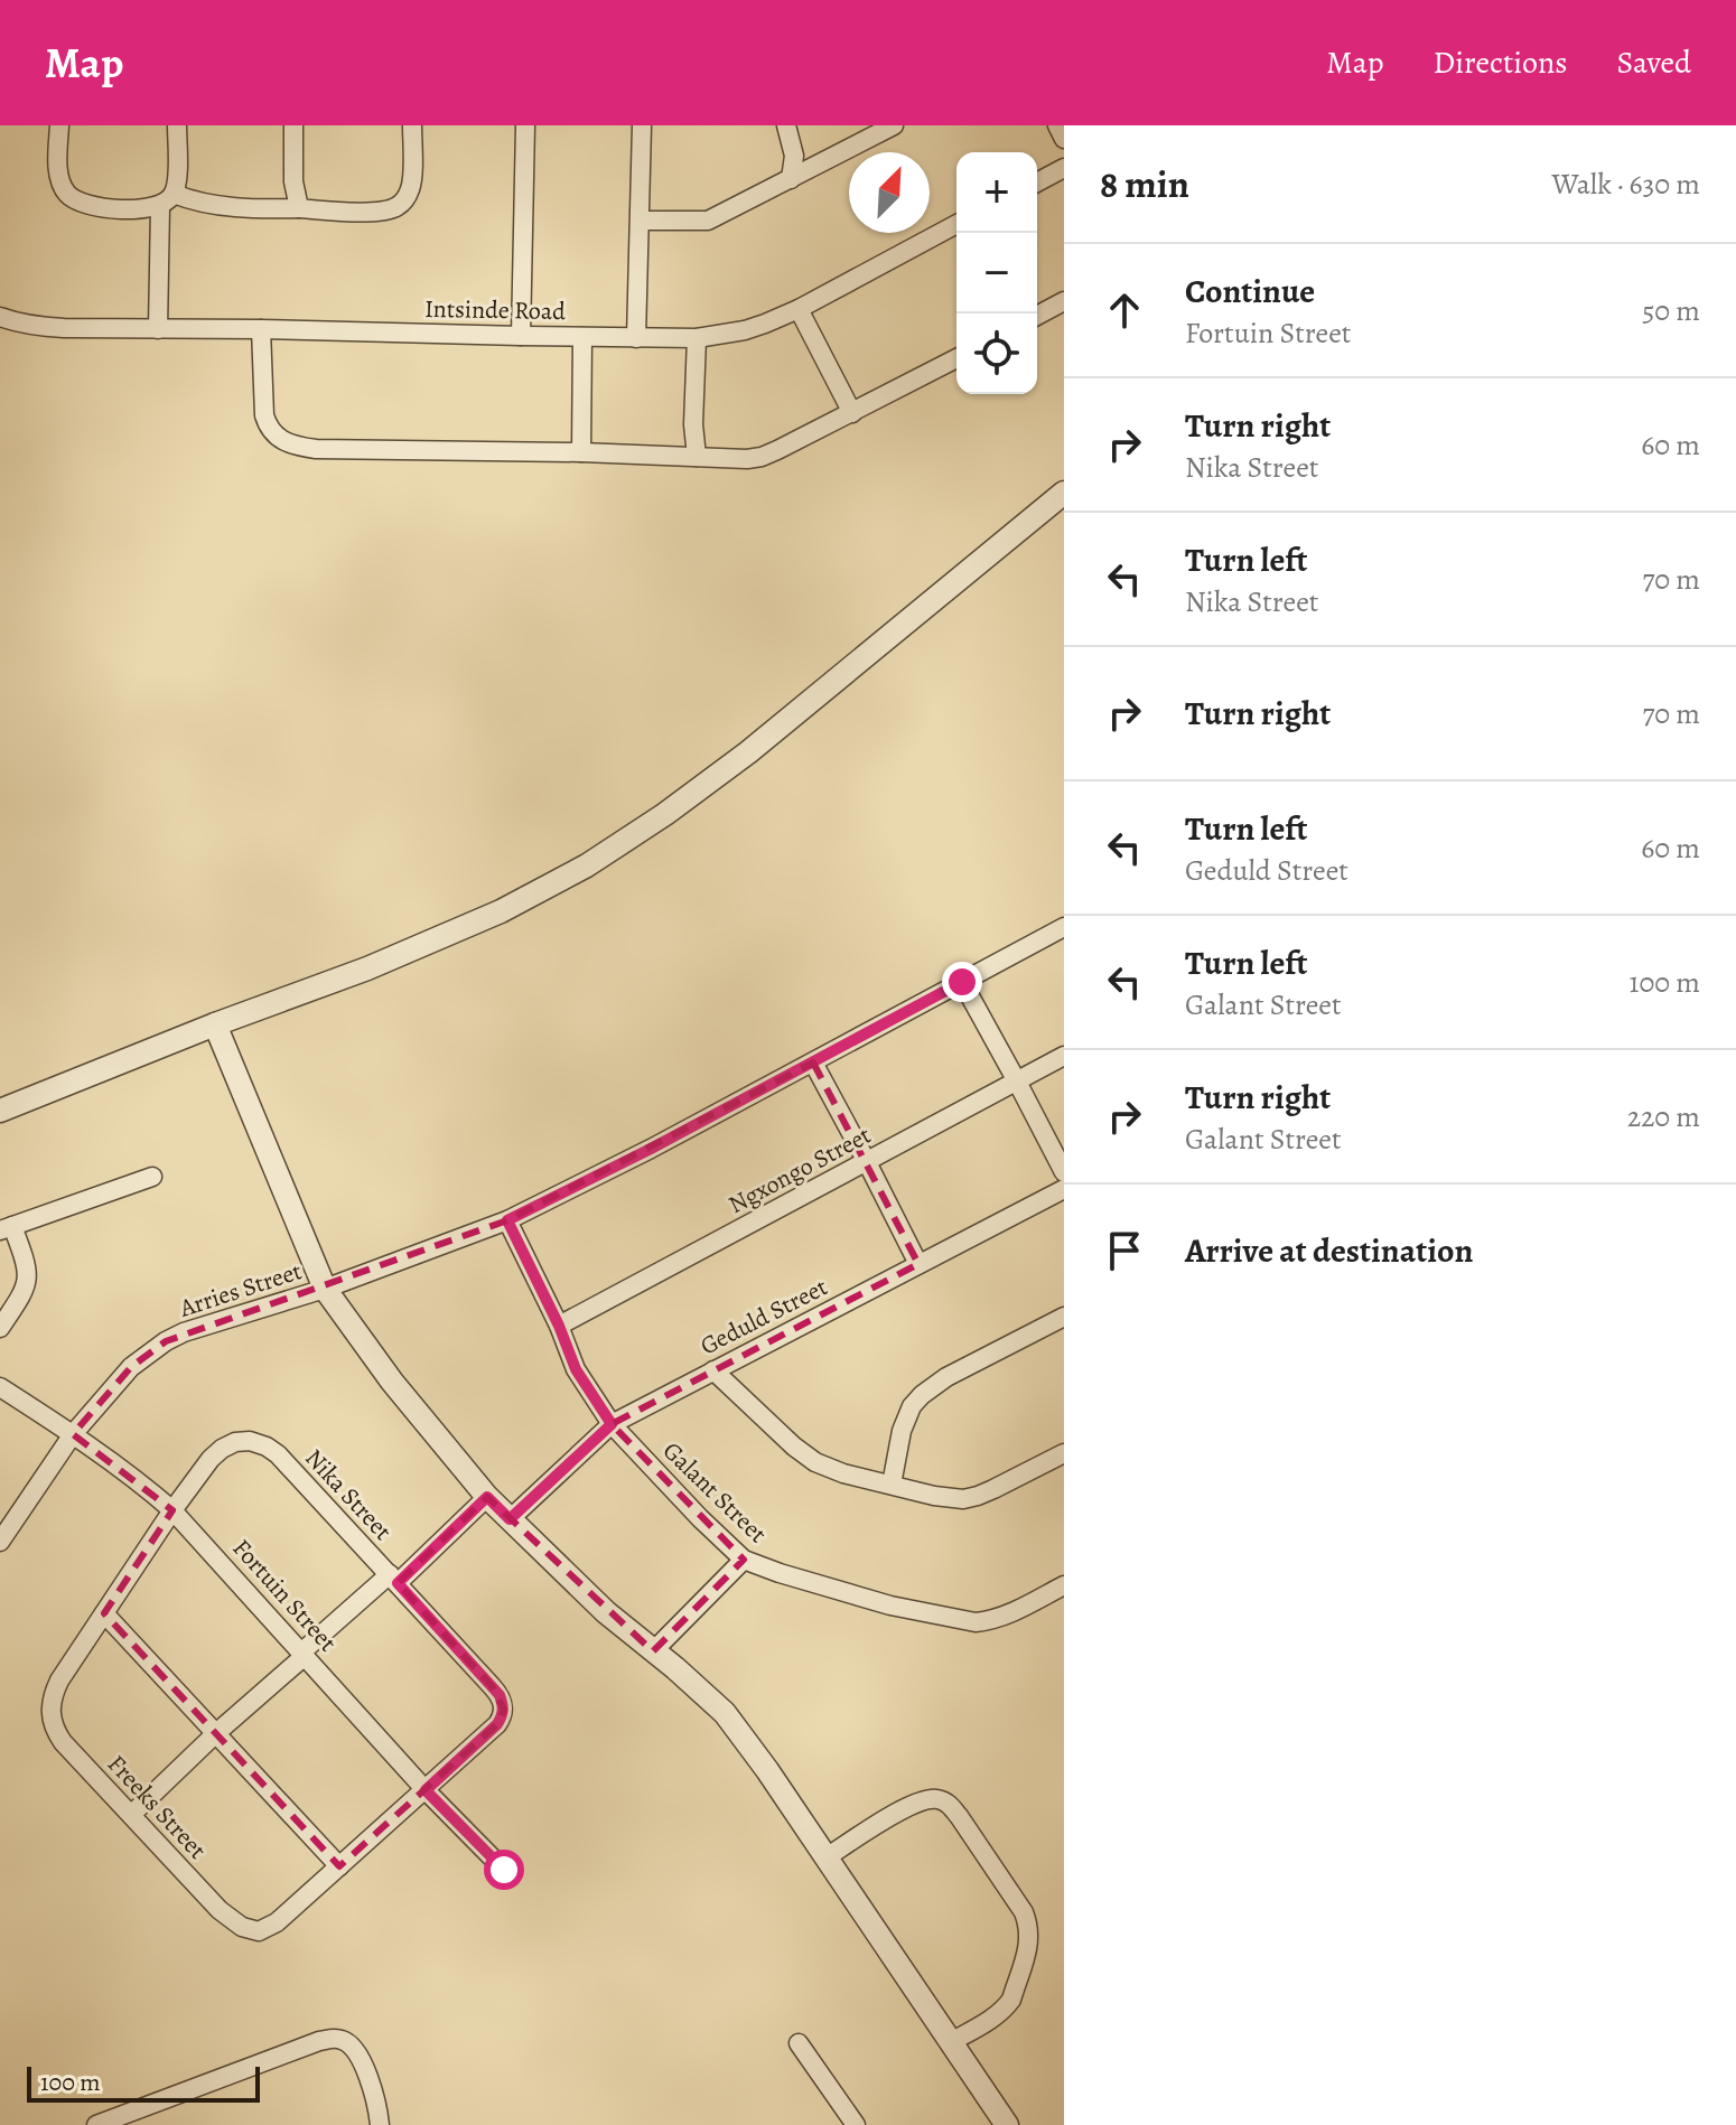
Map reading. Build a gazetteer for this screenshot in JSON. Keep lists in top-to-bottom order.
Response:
{
  "streets": {
    "street": [
      "Intsinde Road",
      "Ngxongo Street",
      "Arries Street",
      "Geduld Street",
      "Galant Street",
      "Nika Street",
      "Fortuin Street",
      "Freeks Street"
    ]
  },
  "crossings": [
    ["Ngxongo Street", "Galant Street"],
    ["Arries Street", "Fortuin Street"],
    ["Geduld Street", "Galant Street"],
    ["Nika Street", "Fortuin Street"],
    ["Nika Street", "Freeks Street"],
    ["Fortuin Street", "Freeks Street"]
  ],
  "scale_bar": "100 m",
  "north": "top right",
  "page": {
    "header": "Map",
    "nav": ["Map", "Directions", "Saved"],
    "heading": ["8 min", "Walk · 630 m"],
    "map_buttons": ["+", "−"],
    "list": [
      ["Continue", "Fortuin Street", "50 m"],
      ["Turn right", "Nika Street", "60 m"],
      ["Turn left", "Nika Street", "70 m"],
      ["Turn right", "70 m"],
      ["Turn left", "Geduld Street", "60 m"],
      ["Turn left", "Galant Street", "100 m"],
      ["Turn right", "Galant Street", "220 m"],
      "Arrive at destination"
    ],
    "scale": "100 m"
  }
}
